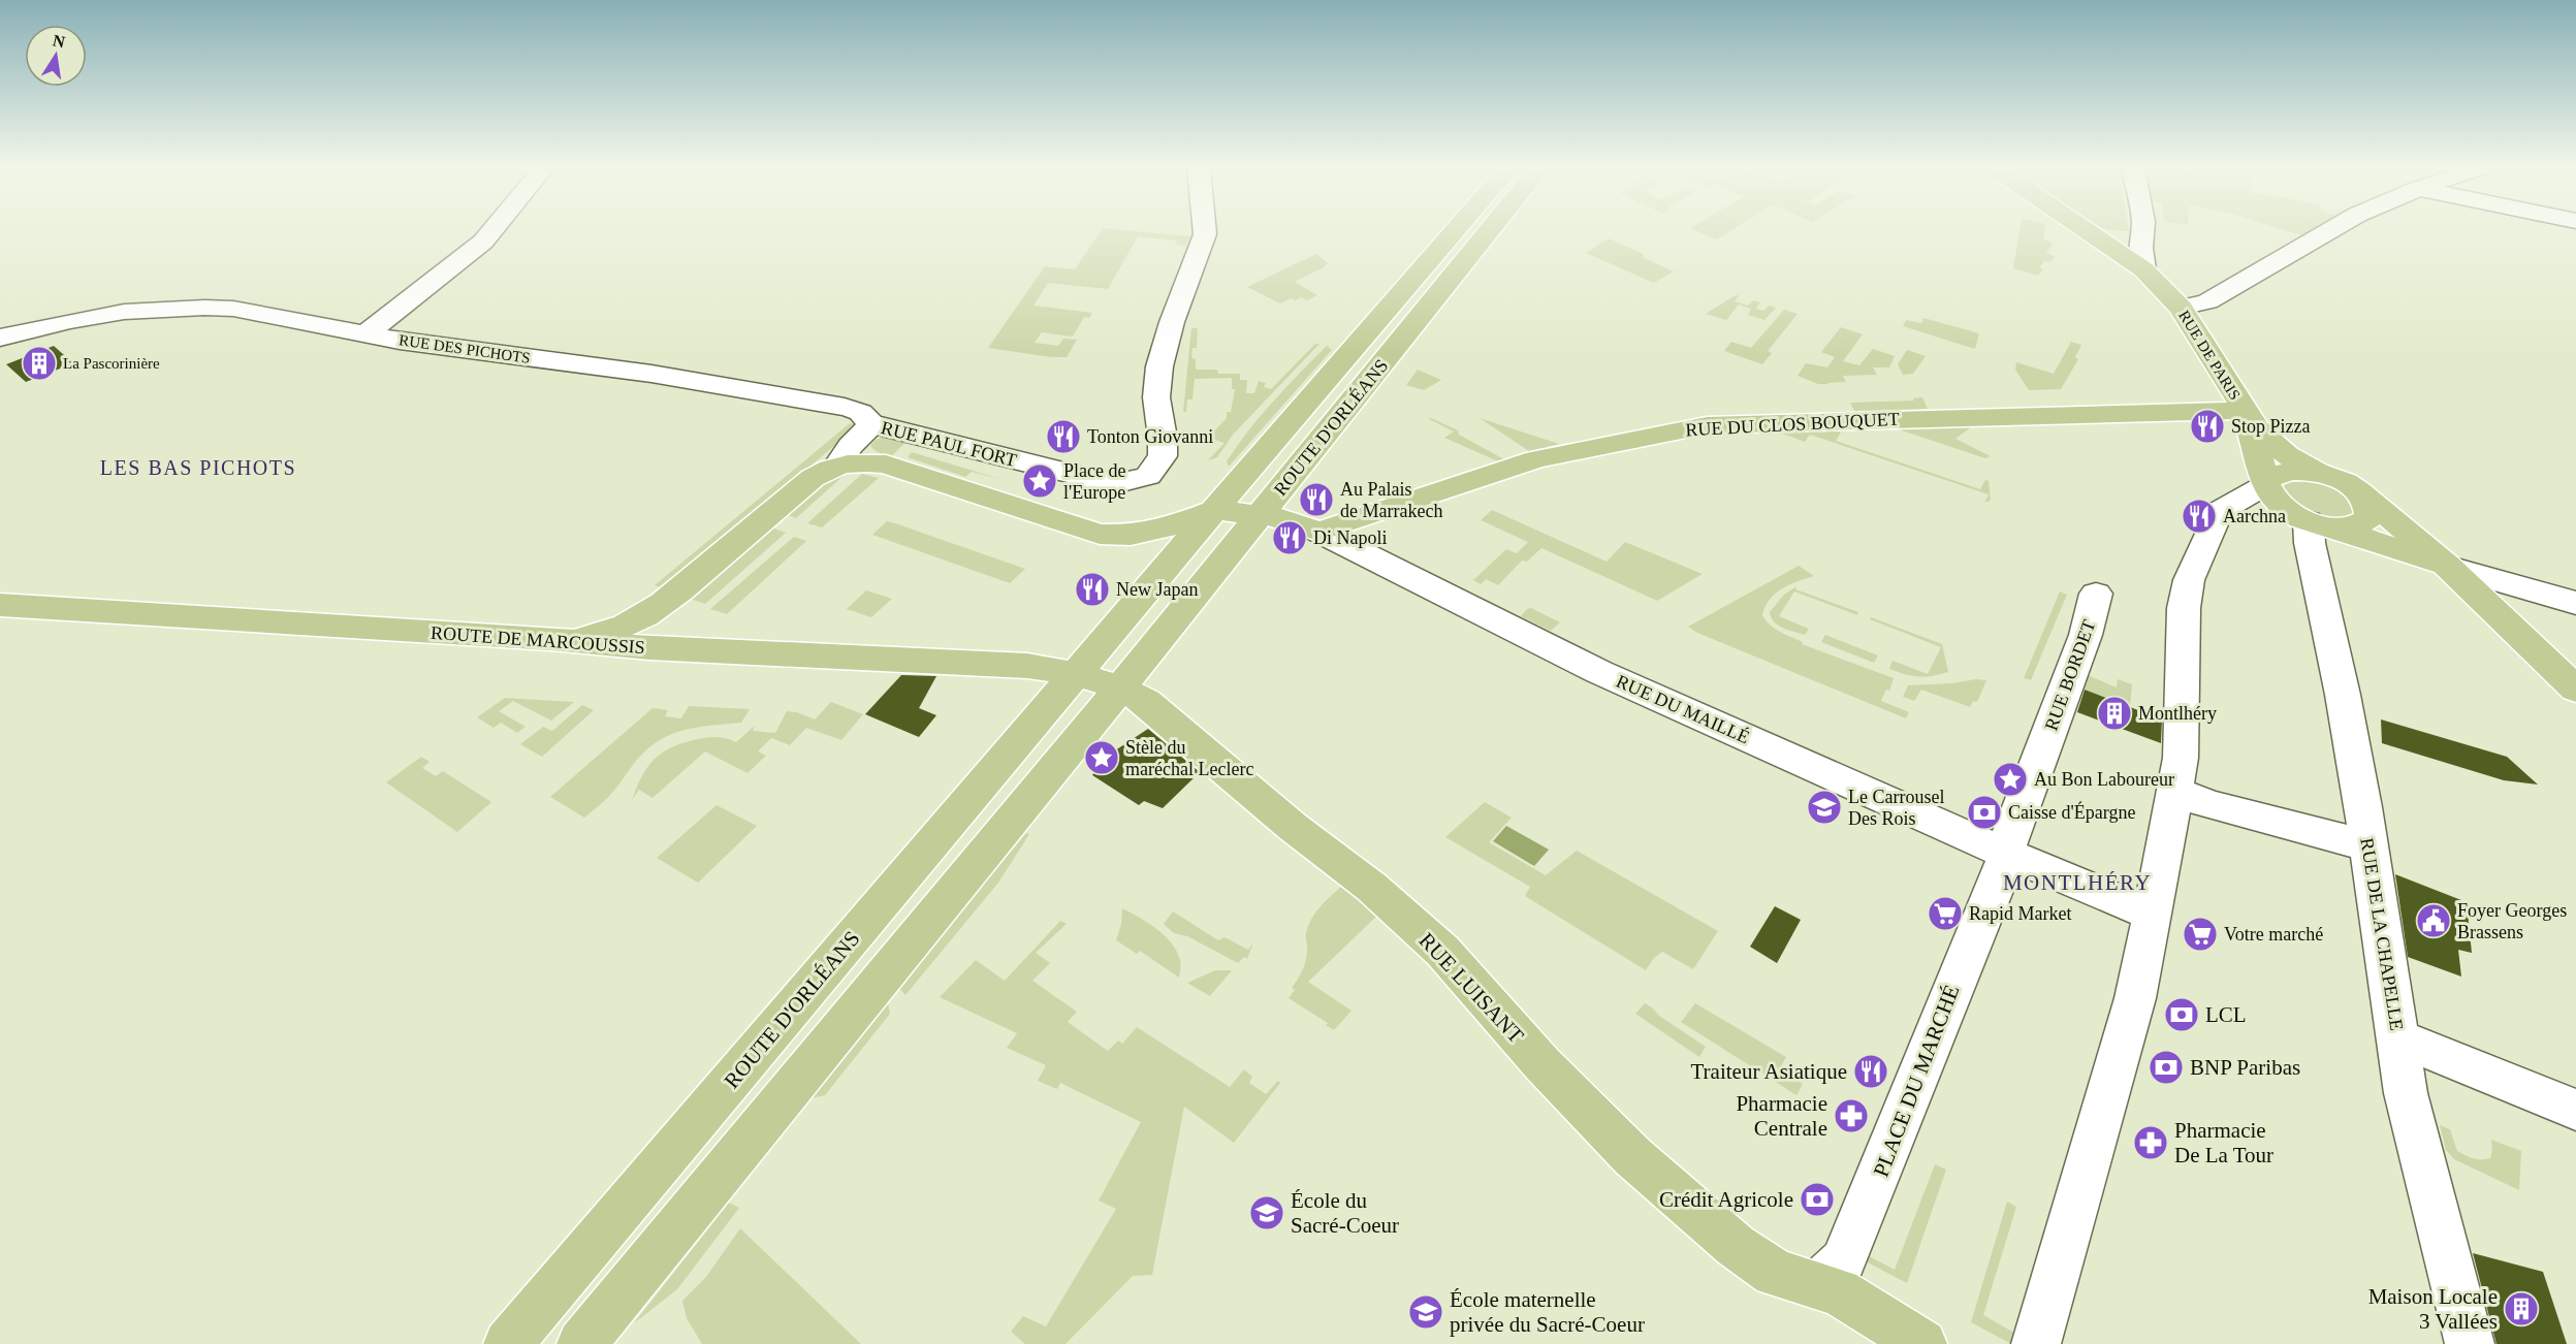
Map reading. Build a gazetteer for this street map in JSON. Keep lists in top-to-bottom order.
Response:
{
  "streets": {
    "main road": [
      "RUE DE PARIS",
      "RUE DU CLOS BOUQUET",
      "ROUTE D'ORLÉANS",
      "ROUTE DE MARCOUSSIS",
      "RUE DU MAILLÉ",
      "RUE LUISANT"
    ],
    "street": [
      "RUE DES PICHOTS",
      "RUE PAUL FORT",
      "RUE BORDET",
      "RUE DE LA CHAPELLE",
      "PLACE DU MARCHÉ"
    ]
  },
  "crossings": [
    ["RUE DES PICHOTS", "RUE PAUL FORT"],
    ["RUE DE PARIS", "RUE DU CLOS BOUQUET"],
    ["RUE DU CLOS BOUQUET", "RUE DU MAILLÉ"],
    ["ROUTE D'ORLÉANS", "ROUTE DE MARCOUSSIS"],
    ["ROUTE D'ORLÉANS", "RUE DU MAILLÉ"],
    ["ROUTE D'ORLÉANS", "RUE LUISANT"],
    ["RUE BORDET", "PLACE DU MARCHÉ"],
    ["RUE DU MAILLÉ", "PLACE DU MARCHÉ"],
    ["RUE LUISANT", "PLACE DU MARCHÉ"]
  ],
  "districts": ["LES BAS PICHOTS", "MONTLHÉRY"],
  "places": {
    "building": ["La Pascorinière", "Montlhéry", "Maison Locale 3 Vallées"],
    "restaurant": [
      "Stop Pizza",
      "Tonton Giovanni",
      "Au Palais de Marrakech",
      "Aarchna",
      "Di Napoli",
      "New Japan",
      "Traiteur Asiatique"
    ],
    "place": ["Place de l'Europe", "Stèle du maréchal Leclerc", "Au Bon Laboureur"],
    "school or university": ["Le Carrousel Des Rois", "École du Sacré-Coeur", "École maternelle privée du Sacré-Coeur"],
    "bank": [
      "Caisse d'Épargne",
      "LCL",
      "BNP Paribas",
      "Crédit Agricole"
    ],
    "supermarket": ["Rapid Market", "Votre marché"],
    "public building": ["Foyer Georges Brassens"],
    "pharmacy": ["Pharmacie Centrale", "Pharmacie De La Tour"]
  },
  "north": "top"
}
